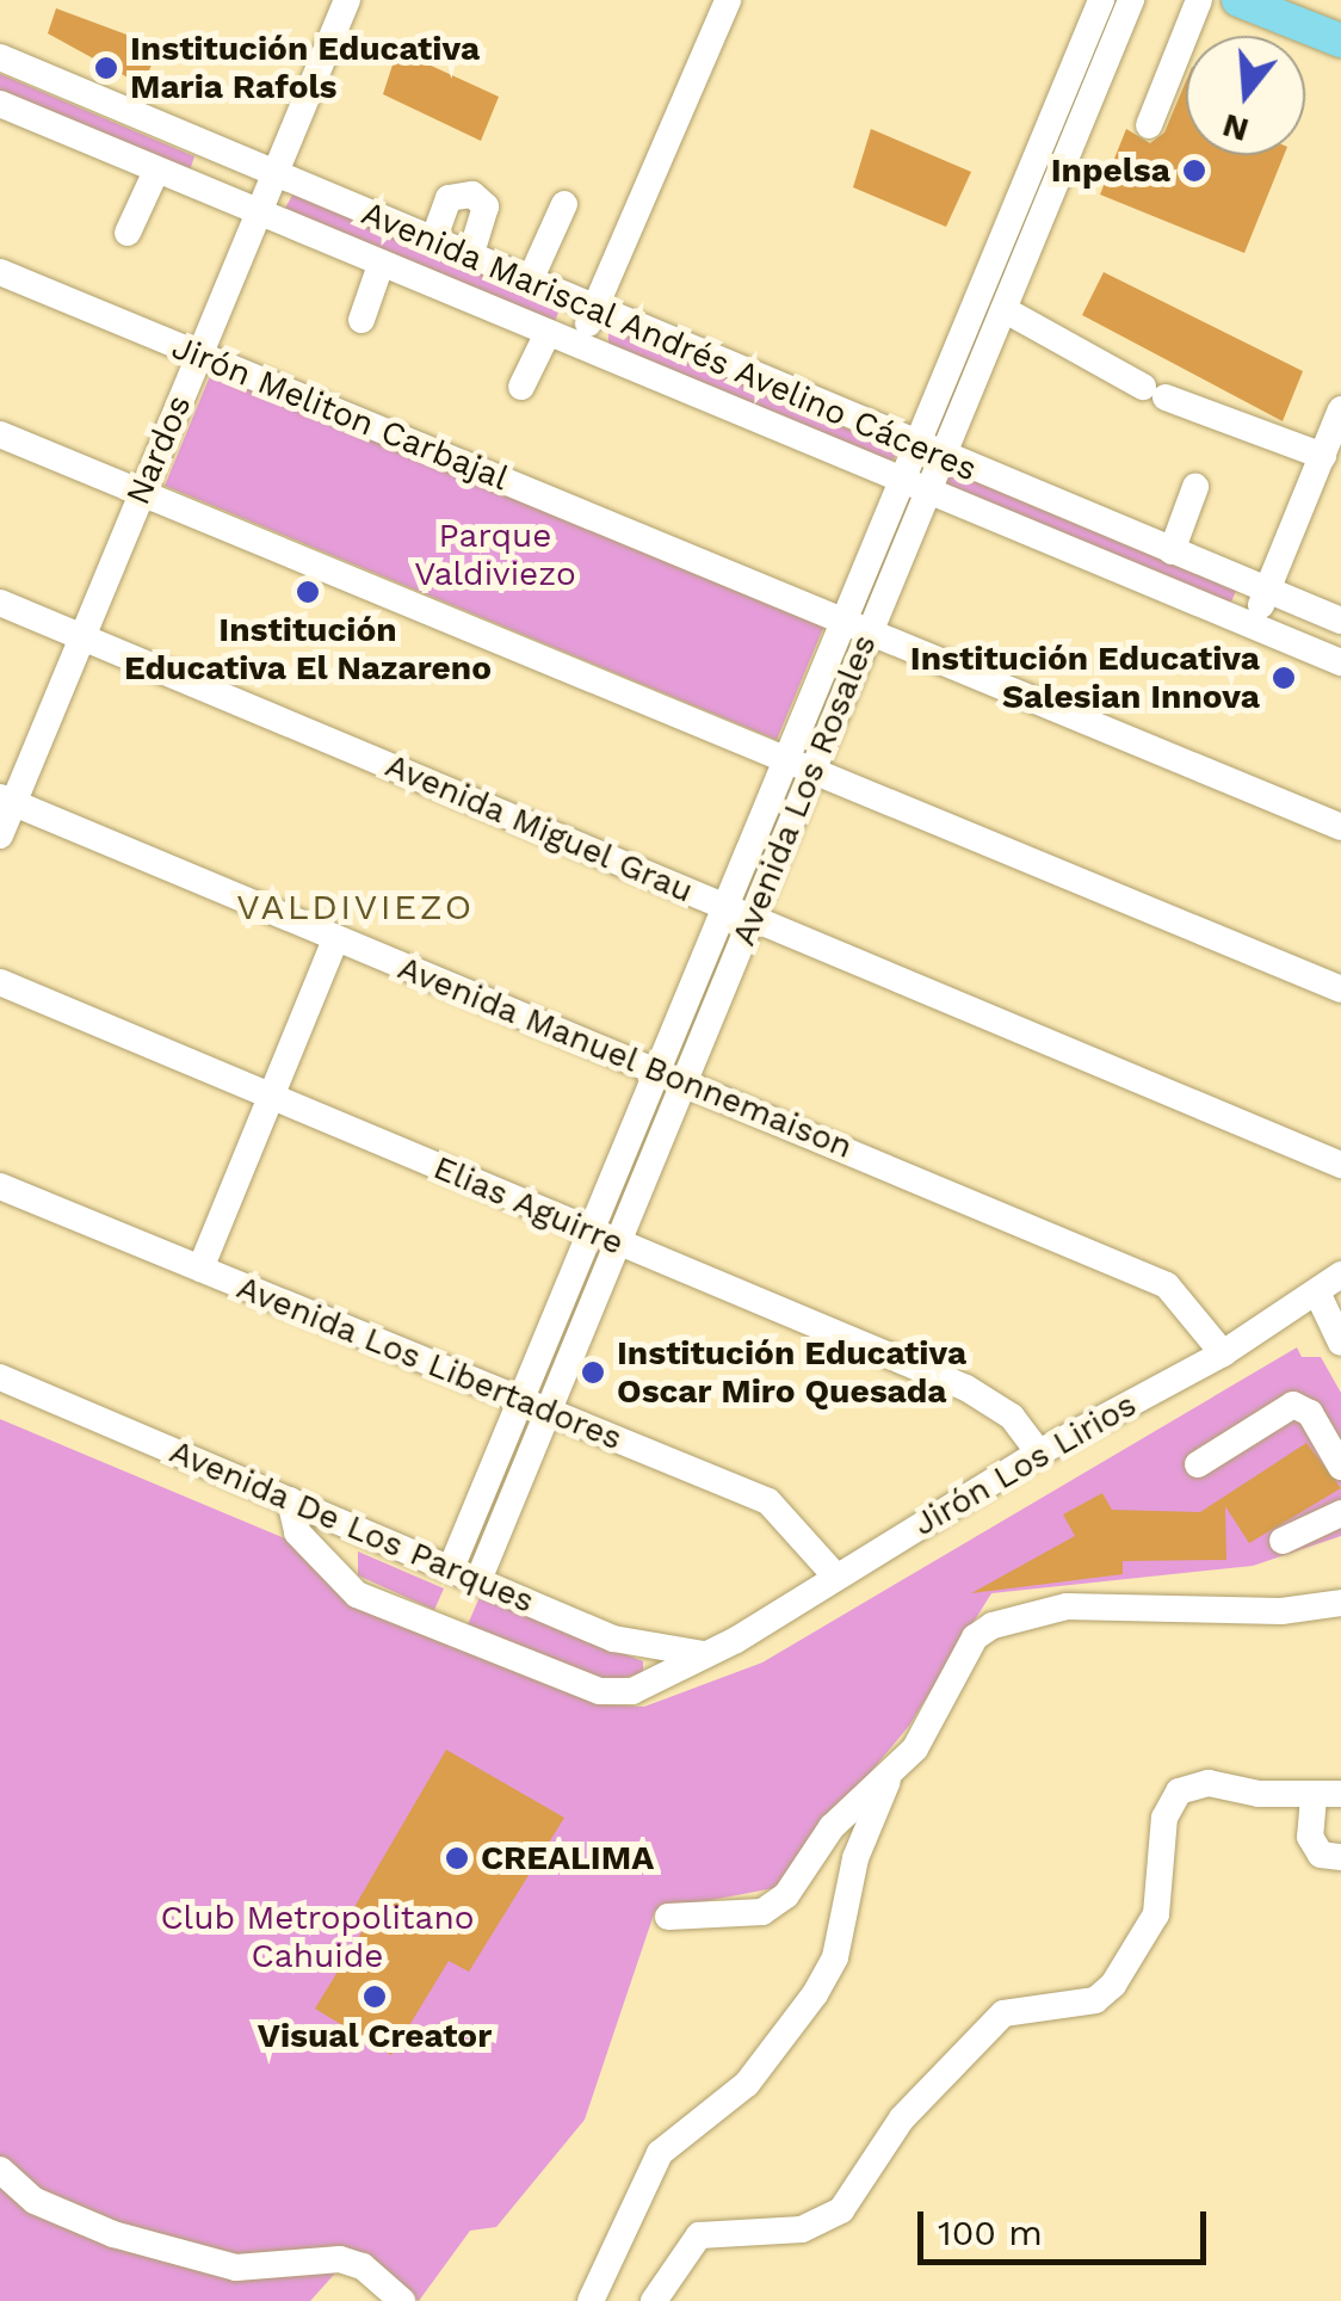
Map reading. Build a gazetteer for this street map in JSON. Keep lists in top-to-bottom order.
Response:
{
  "streets": {
    "street": [
      "Avenida Mariscal Andrés Avelino Cáceres",
      "Jirón Meliton Carbajal",
      "Nardos",
      "Avenida Los Rosales",
      "Avenida Miguel Grau",
      "Avenida Manuel Bonnemaison",
      "Elias Aguirre",
      "Avenida Los Libertadores",
      "Jirón Los Lirios",
      "Avenida De Los Parques"
    ]
  },
  "crossings": [
    ["Avenida Mariscal Andrés Avelino Cáceres", "Nardos"],
    ["Avenida Mariscal Andrés Avelino Cáceres", "Avenida Los Rosales"],
    ["Jirón Meliton Carbajal", "Nardos"],
    ["Jirón Meliton Carbajal", "Avenida Los Rosales"],
    ["Nardos", "Avenida Miguel Grau"],
    ["Nardos", "Avenida Manuel Bonnemaison"],
    ["Avenida Los Rosales", "Avenida Miguel Grau"],
    ["Avenida Los Rosales", "Avenida Manuel Bonnemaison"],
    ["Avenida Los Rosales", "Elias Aguirre"],
    ["Avenida Los Rosales", "Avenida Los Libertadores"],
    ["Avenida Los Rosales", "Avenida De Los Parques"],
    ["Avenida Manuel Bonnemaison", "Jirón Los Lirios"],
    ["Elias Aguirre", "Jirón Los Lirios"],
    ["Avenida Los Libertadores", "Jirón Los Lirios"],
    ["Jirón Los Lirios", "Avenida De Los Parques"]
  ],
  "districts": ["VALDIVIEZO"],
  "parks": ["Parque Valdiviezo", "Club Metropolitano Cahuide"],
  "places": [
    "Institución Educativa Maria Rafols",
    "Inpelsa",
    "Institución Educativa El Nazareno",
    "Institución Educativa Salesian Innova",
    "Institución Educativa Oscar Miro Quesada",
    "CREALIMA",
    "Visual Creator"
  ],
  "scale_bar": "100 m",
  "north": "bottom"
}
